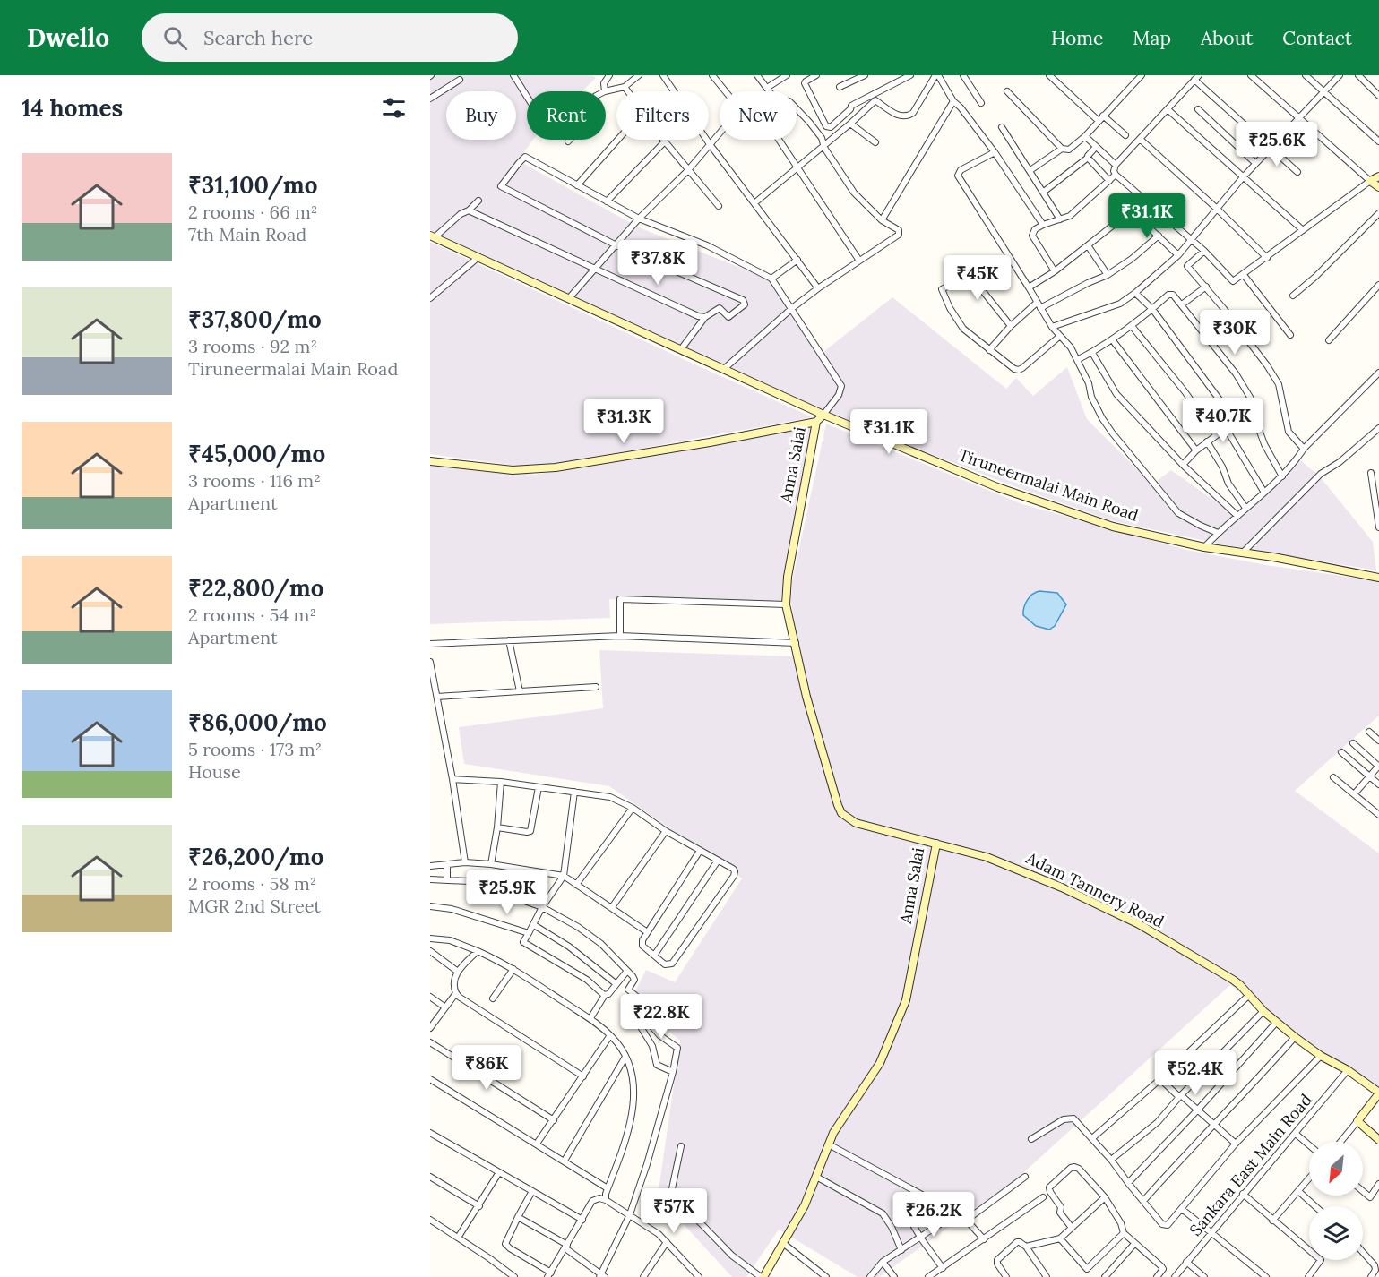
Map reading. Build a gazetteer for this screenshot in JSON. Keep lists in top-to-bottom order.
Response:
{
  "streets": {
    "street": [
      "Anna Salai",
      "Tiruneermalai Main Road",
      "Adam Tannery Road",
      "Sankara East Main Road"
    ]
  },
  "crossings": [
    ["Anna Salai", "Tiruneermalai Main Road"],
    ["Anna Salai", "Adam Tannery Road"],
    ["Adam Tannery Road", "Sankara East Main Road"]
  ],
  "north": "bottom left",
  "page": {
    "header": "Dwello",
    "search": "Search here",
    "nav": [
      "Home",
      "Map",
      "About",
      "Contact"
    ],
    "heading": "14 homes",
    "chip": [
      "Buy",
      "Rent",
      "Filters",
      "New"
    ],
    "price": [
      "₹25.6K",
      "₹31.1K",
      "₹37.8K",
      "₹45K",
      "₹30K",
      "₹40.7K",
      "₹31.3K",
      "₹31.1K",
      "₹25.9K",
      "₹22.8K",
      "₹86K",
      "₹52.4K",
      "₹57K",
      "₹26.2K"
    ],
    "list": [
      {
        "name": "₹31,100/mo",
        "note": "2 rooms · 66 m² · 7th Main Road"
      },
      {
        "name": "₹37,800/mo",
        "note": "3 rooms · 92 m² · Tiruneermalai Main Road"
      },
      {
        "name": "₹45,000/mo",
        "note": "3 rooms · 116 m² · Apartment"
      },
      {
        "name": "₹22,800/mo",
        "note": "2 rooms · 54 m² · Apartment"
      },
      {
        "name": "₹86,000/mo",
        "note": "5 rooms · 173 m² · House"
      },
      {
        "name": "₹26,200/mo",
        "note": "2 rooms · 58 m² · MGR 2nd Street"
      }
    ]
  }
}
